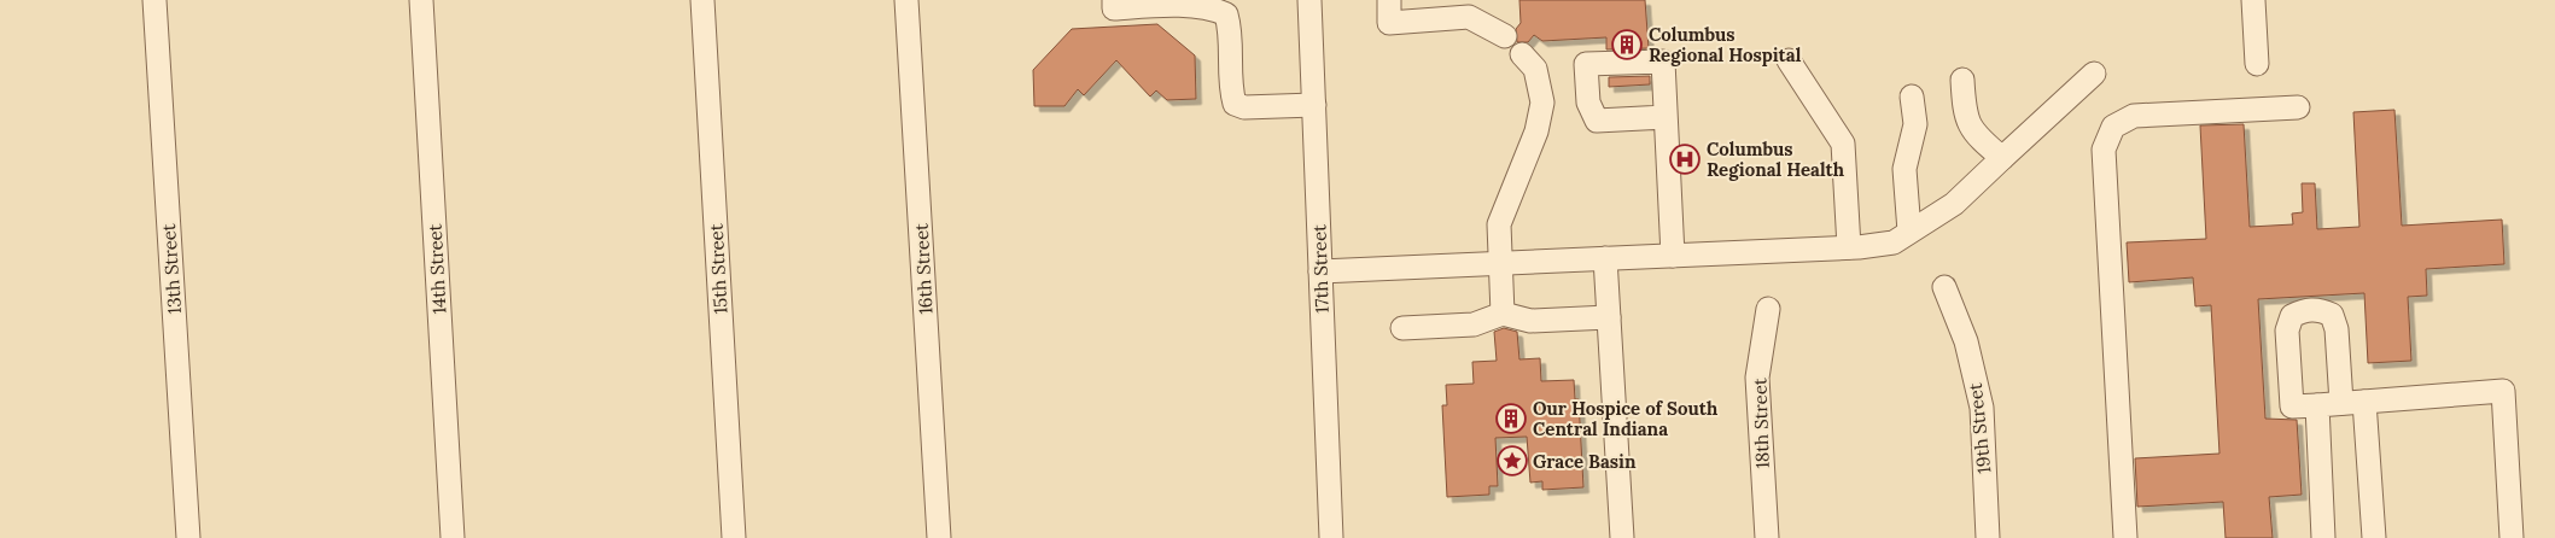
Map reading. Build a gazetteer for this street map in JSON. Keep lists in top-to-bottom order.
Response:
{
  "streets": {
    "street": [
      "13th Street",
      "14th Street",
      "15th Street",
      "16th Street",
      "17th Street",
      "18th Street",
      "19th Street"
    ]
  },
  "places": {
    "building": ["Columbus Regional Hospital", "Our Hospice of South Central Indiana"],
    "hospital": ["Columbus Regional Health"],
    "place": ["Grace Basin"]
  }
}
